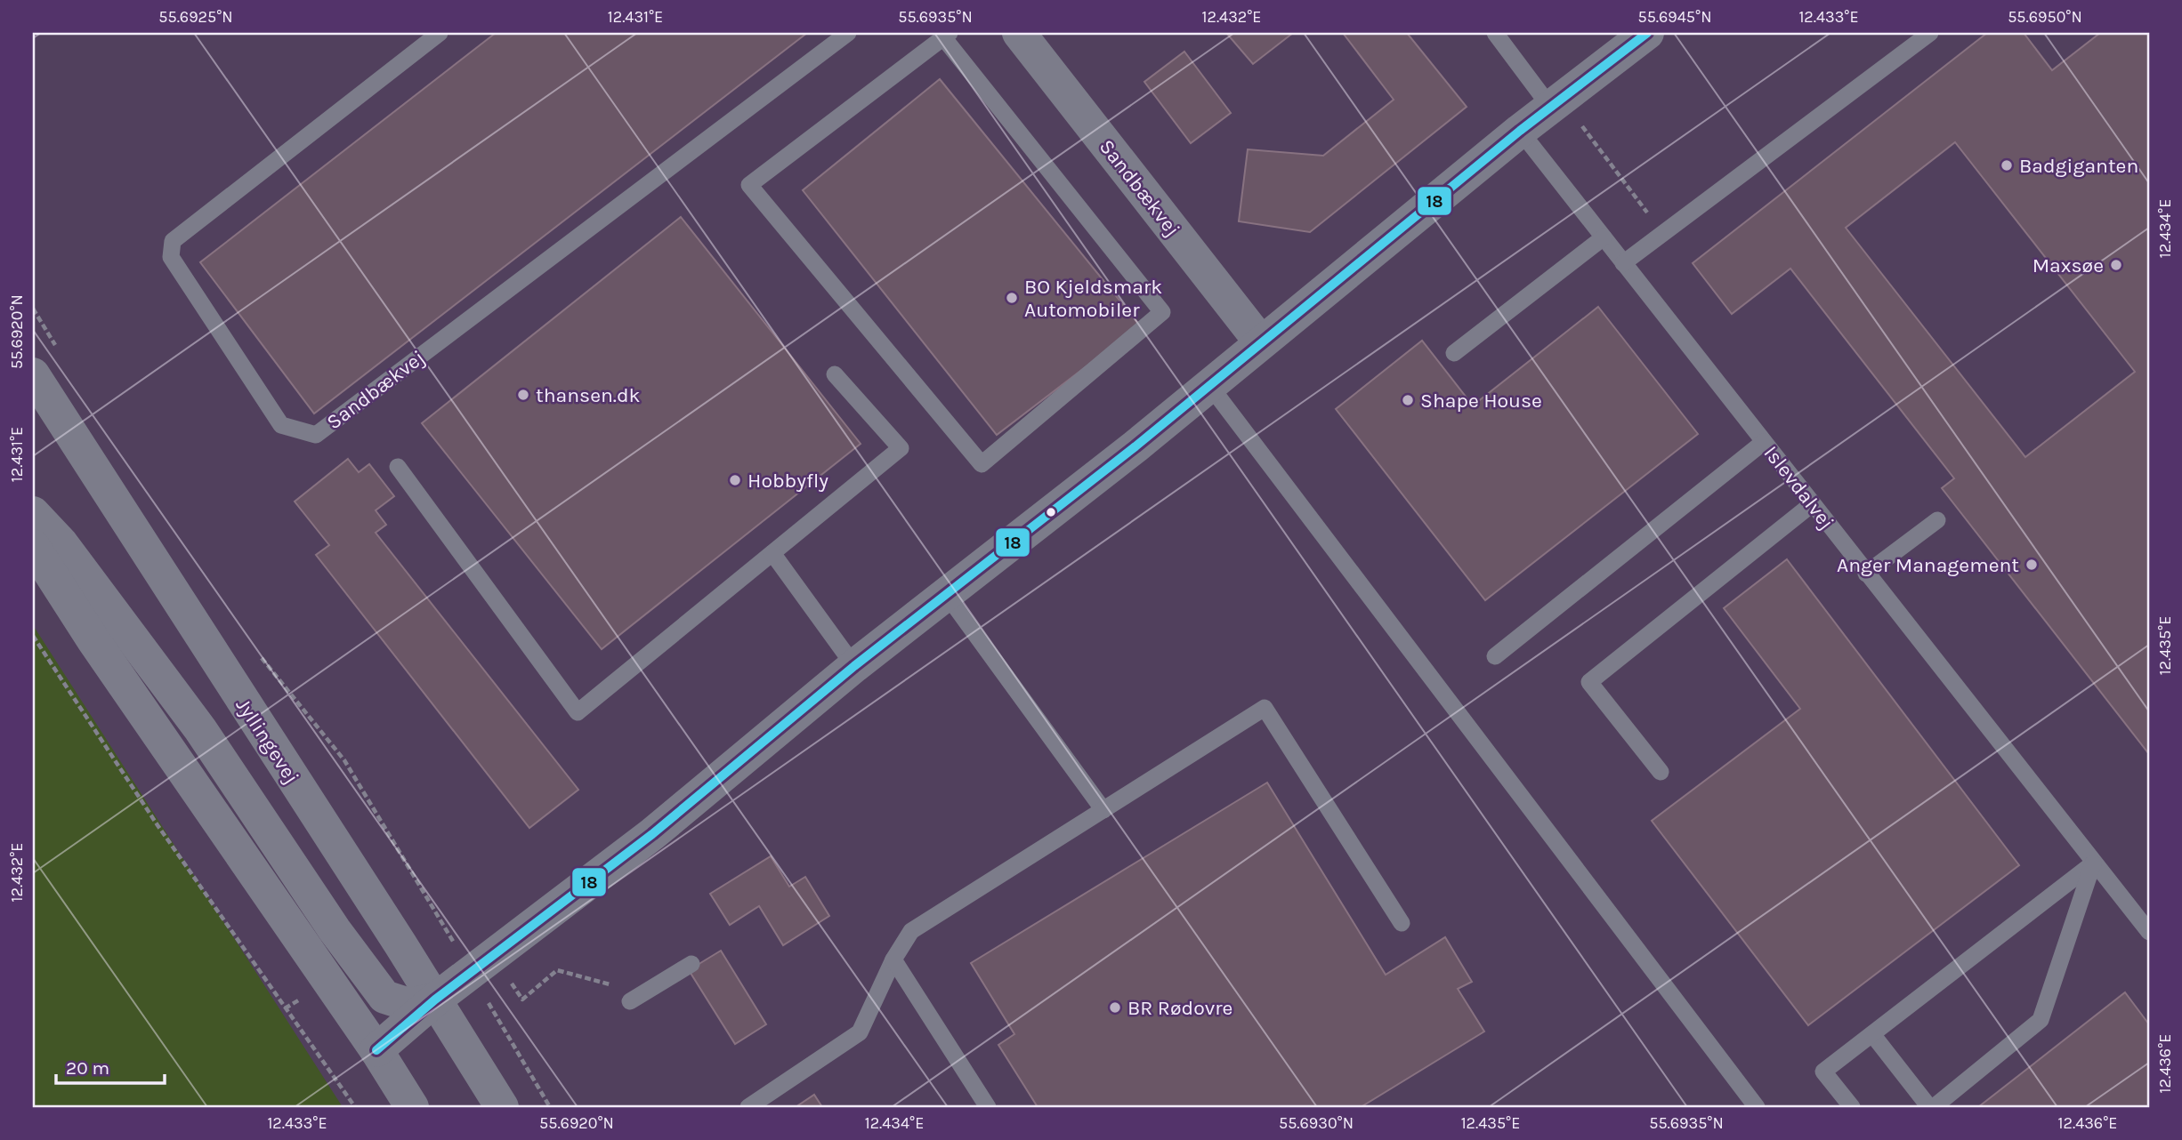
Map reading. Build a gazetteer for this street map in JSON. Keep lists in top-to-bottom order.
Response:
{
  "streets": {
    "street": ["Sandbækvej", "Jyllingevej"],
    "lane": ["Islevdalvej"]
  },
  "places": [
    "Badgiganten",
    "Maxsøe",
    "BO Kjeldsmark Automobiler",
    "thansen.dk",
    "Shape House",
    "Hobbyfly",
    "Anger Management",
    "BR Rødovre"
  ],
  "lines": ["transit line 18"],
  "scale_bar": "20 m",
  "coordinates": [
    "55.6925°N",
    "12.431°E",
    "55.6935°N",
    "12.432°E",
    "55.6945°N",
    "12.433°E",
    "55.6950°N",
    "12.434°E",
    "55.6920°N",
    "12.435°E",
    "12.436°E",
    "55.6930°N"
  ]
}
